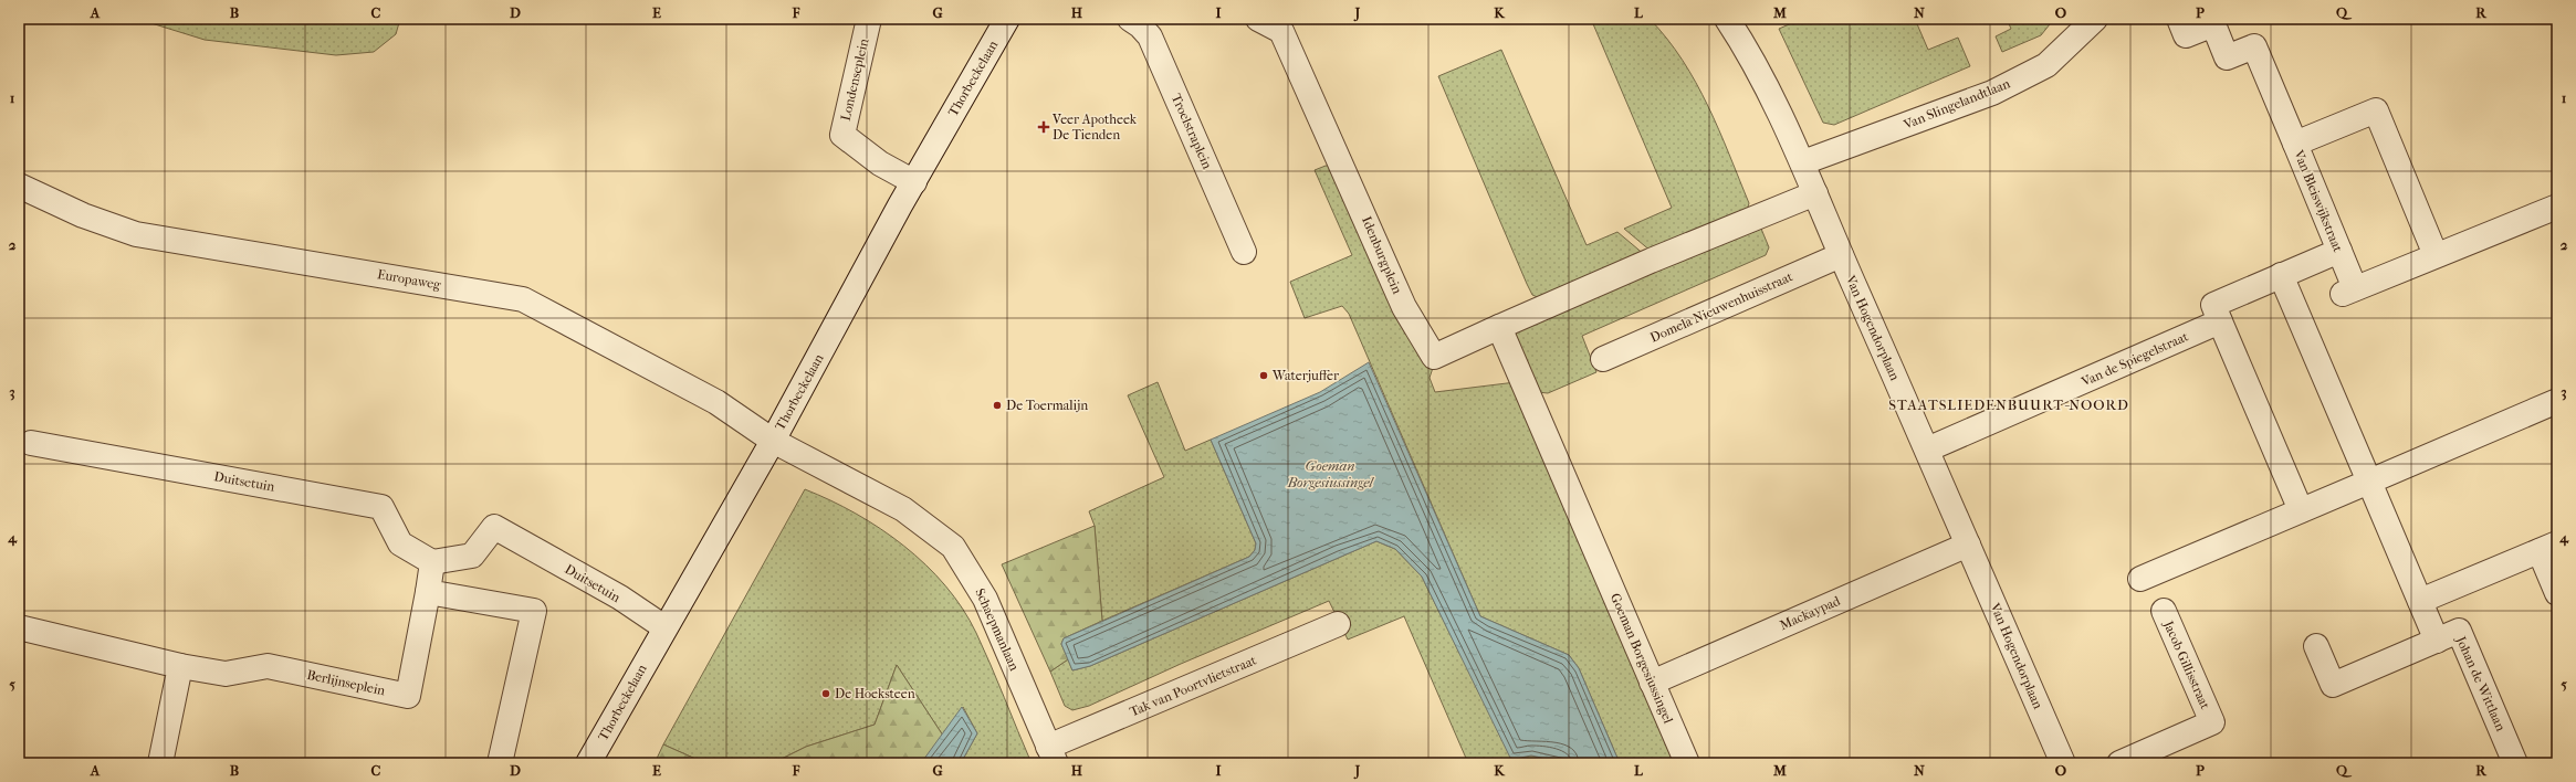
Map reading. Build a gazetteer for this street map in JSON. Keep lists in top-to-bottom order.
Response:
{
  "streets": {
    "street": [
      "Thorbeckelaan",
      "Londenseplein",
      "Van Slingelandtlaan",
      "Troelstraplein",
      "Van Bleiswijkstraat",
      "Idenburgplein",
      "Europaweg",
      "Domela Nieuwenhuisstraat",
      "Van Hogendorplaan",
      "Van de Spiegelstraat",
      "Duitsetuin",
      "Mackaypad",
      "Schaepmanlaan",
      "Goeman Borgesiussingel",
      "Jacob Gillisstraat",
      "Berlijnseplein",
      "Johan de Wittlaan",
      "Tak van Poortvlietstraat"
    ]
  },
  "crossings": [
    ["Thorbeckelaan", "Londenseplein"],
    ["Thorbeckelaan", "Europaweg"],
    ["Thorbeckelaan", "Duitsetuin"],
    ["Thorbeckelaan", "Schaepmanlaan"],
    ["Van Slingelandtlaan", "Van Hogendorplaan"],
    ["Idenburgplein", "Goeman Borgesiussingel"],
    ["Europaweg", "Schaepmanlaan"],
    ["Domela Nieuwenhuisstraat", "Van Hogendorplaan"],
    ["Van Hogendorplaan", "Van de Spiegelstraat"],
    ["Van Hogendorplaan", "Mackaypad"],
    ["Mackaypad", "Goeman Borgesiussingel"],
    ["Schaepmanlaan", "Tak van Poortvlietstraat"]
  ],
  "districts": ["STAATSLIEDENBUURT-NOORD"],
  "water": ["Goeman Borgesiussingel"],
  "places": {
    "health": ["Veer Apotheek De Tienden"],
    "other": ["Waterjuffer", "De Toermalijn", "De Hoeksteen"]
  },
  "grid": {
    "columns": [
      "A",
      "B",
      "C",
      "D",
      "E",
      "F",
      "G",
      "H",
      "I",
      "J",
      "K",
      "L",
      "M",
      "N",
      "O",
      "P",
      "Q",
      "R"
    ],
    "rows": [
      "1",
      "2",
      "3",
      "4",
      "5"
    ]
  }
}
